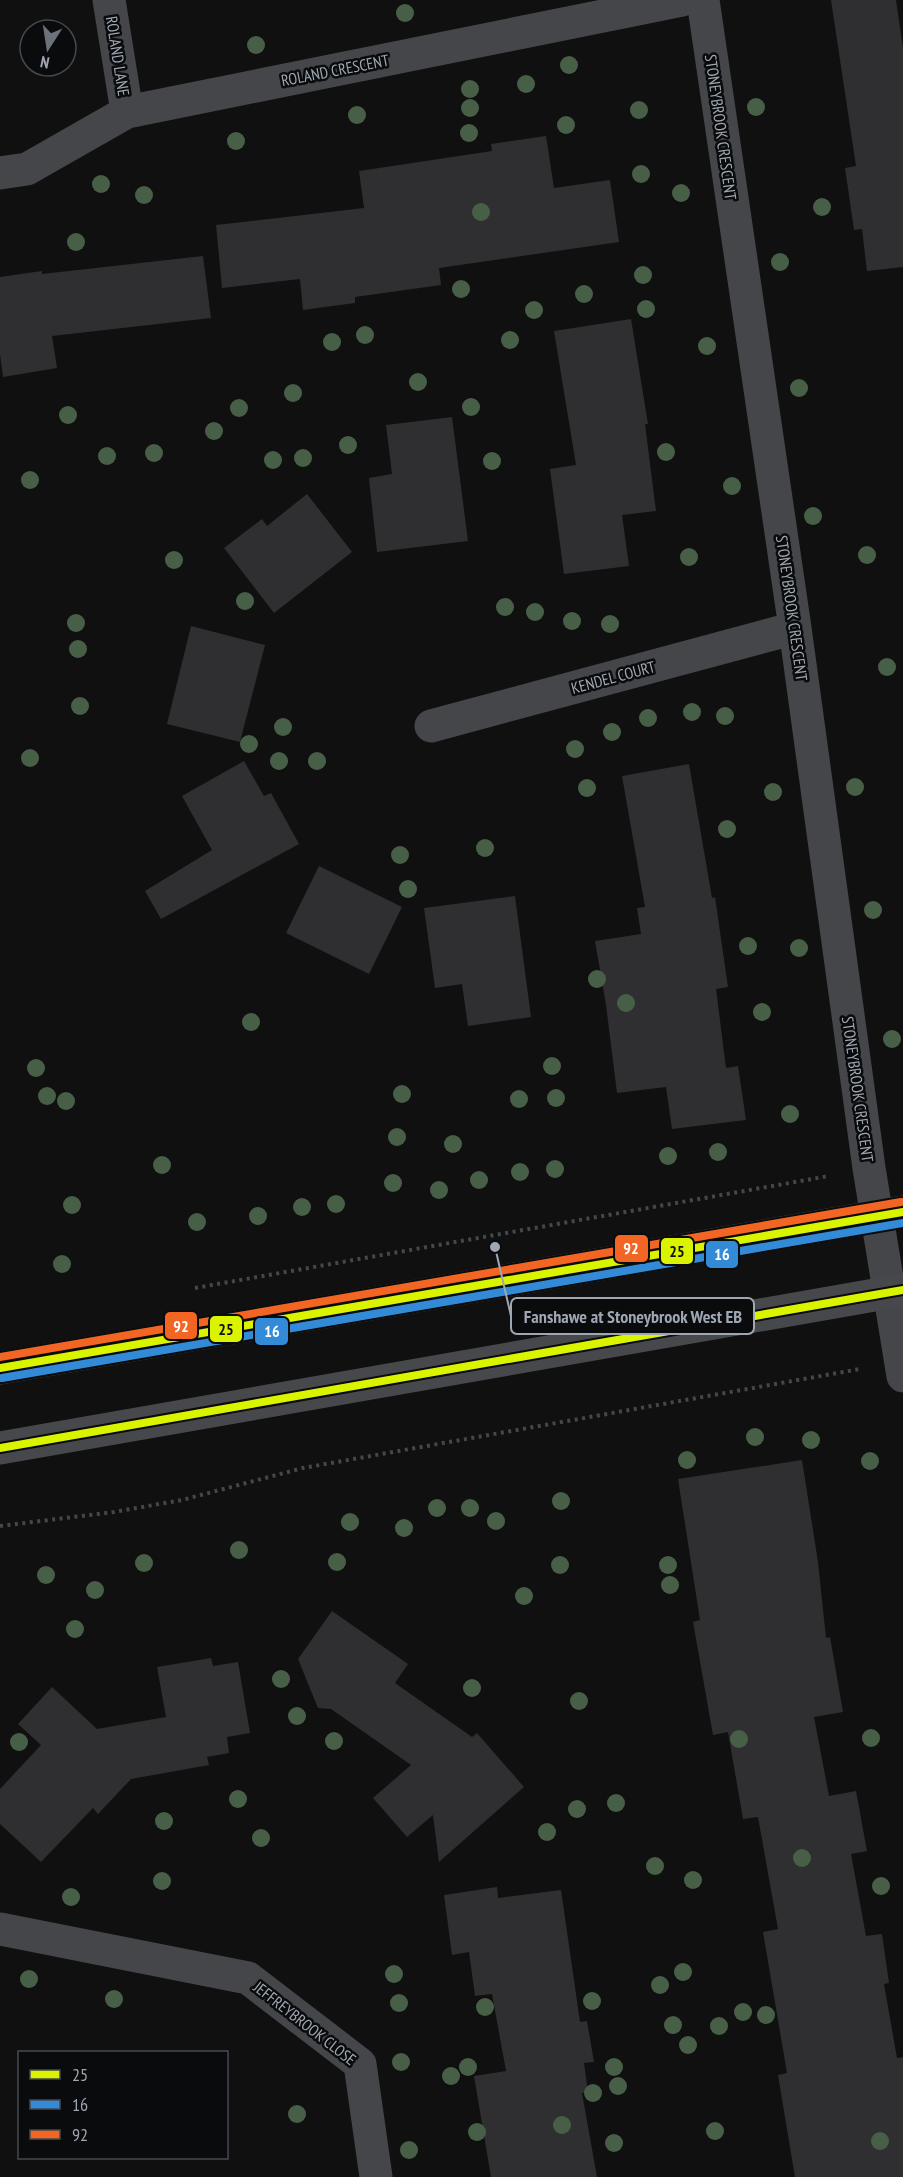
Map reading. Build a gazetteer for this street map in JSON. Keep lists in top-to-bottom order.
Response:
{
  "streets": {
    "street": [
      "ROLAND LANE",
      "ROLAND CRESCENT",
      "STONEYBROOK CRESCENT",
      "KENDEL COURT",
      "JEFFREYBROOK CLOSE"
    ]
  },
  "crossings": [
    ["ROLAND LANE", "ROLAND CRESCENT"],
    ["STONEYBROOK CRESCENT", "KENDEL COURT"]
  ],
  "places": ["Fanshawe at Stoneybrook West EB"],
  "lines": ["transit line 92", "transit line 25", "transit line 16"],
  "legend": ["25", "16", "92"],
  "north": "bottom"
}
